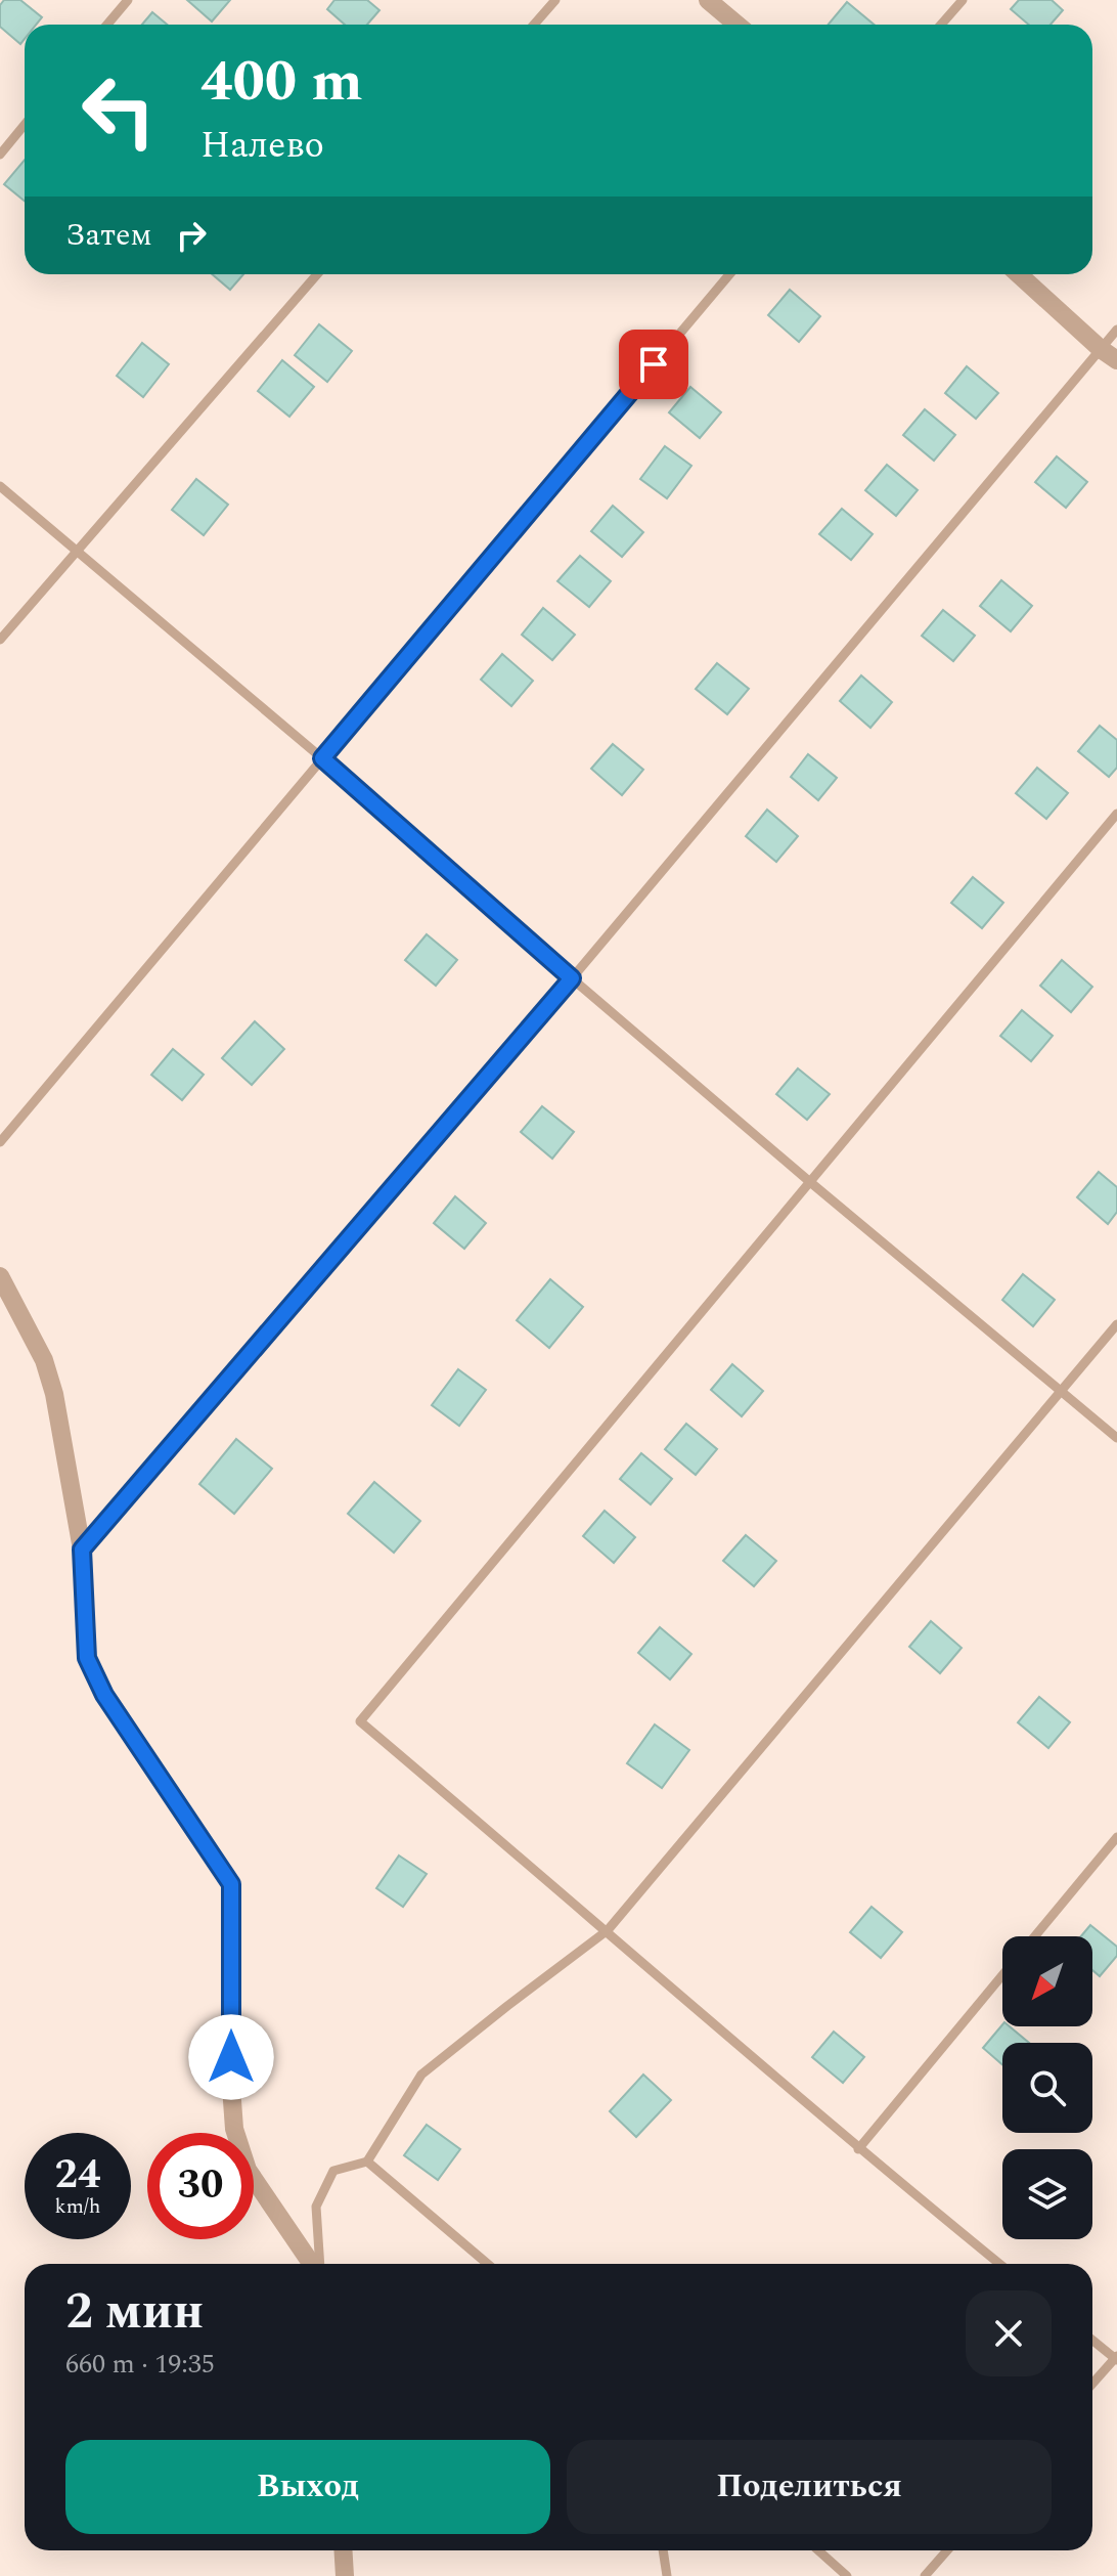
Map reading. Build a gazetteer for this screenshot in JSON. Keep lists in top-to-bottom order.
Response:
{
  "north": "bottom left",
  "page": {
    "turn": ["400 m", "Налево"],
    "then": "Затем",
    "speed": "24 km/h",
    "limit": "30",
    "heading": ["2 мин", "660 m · 19:35"],
    "buttons": ["Выход", "Поделиться"]
  }
}
